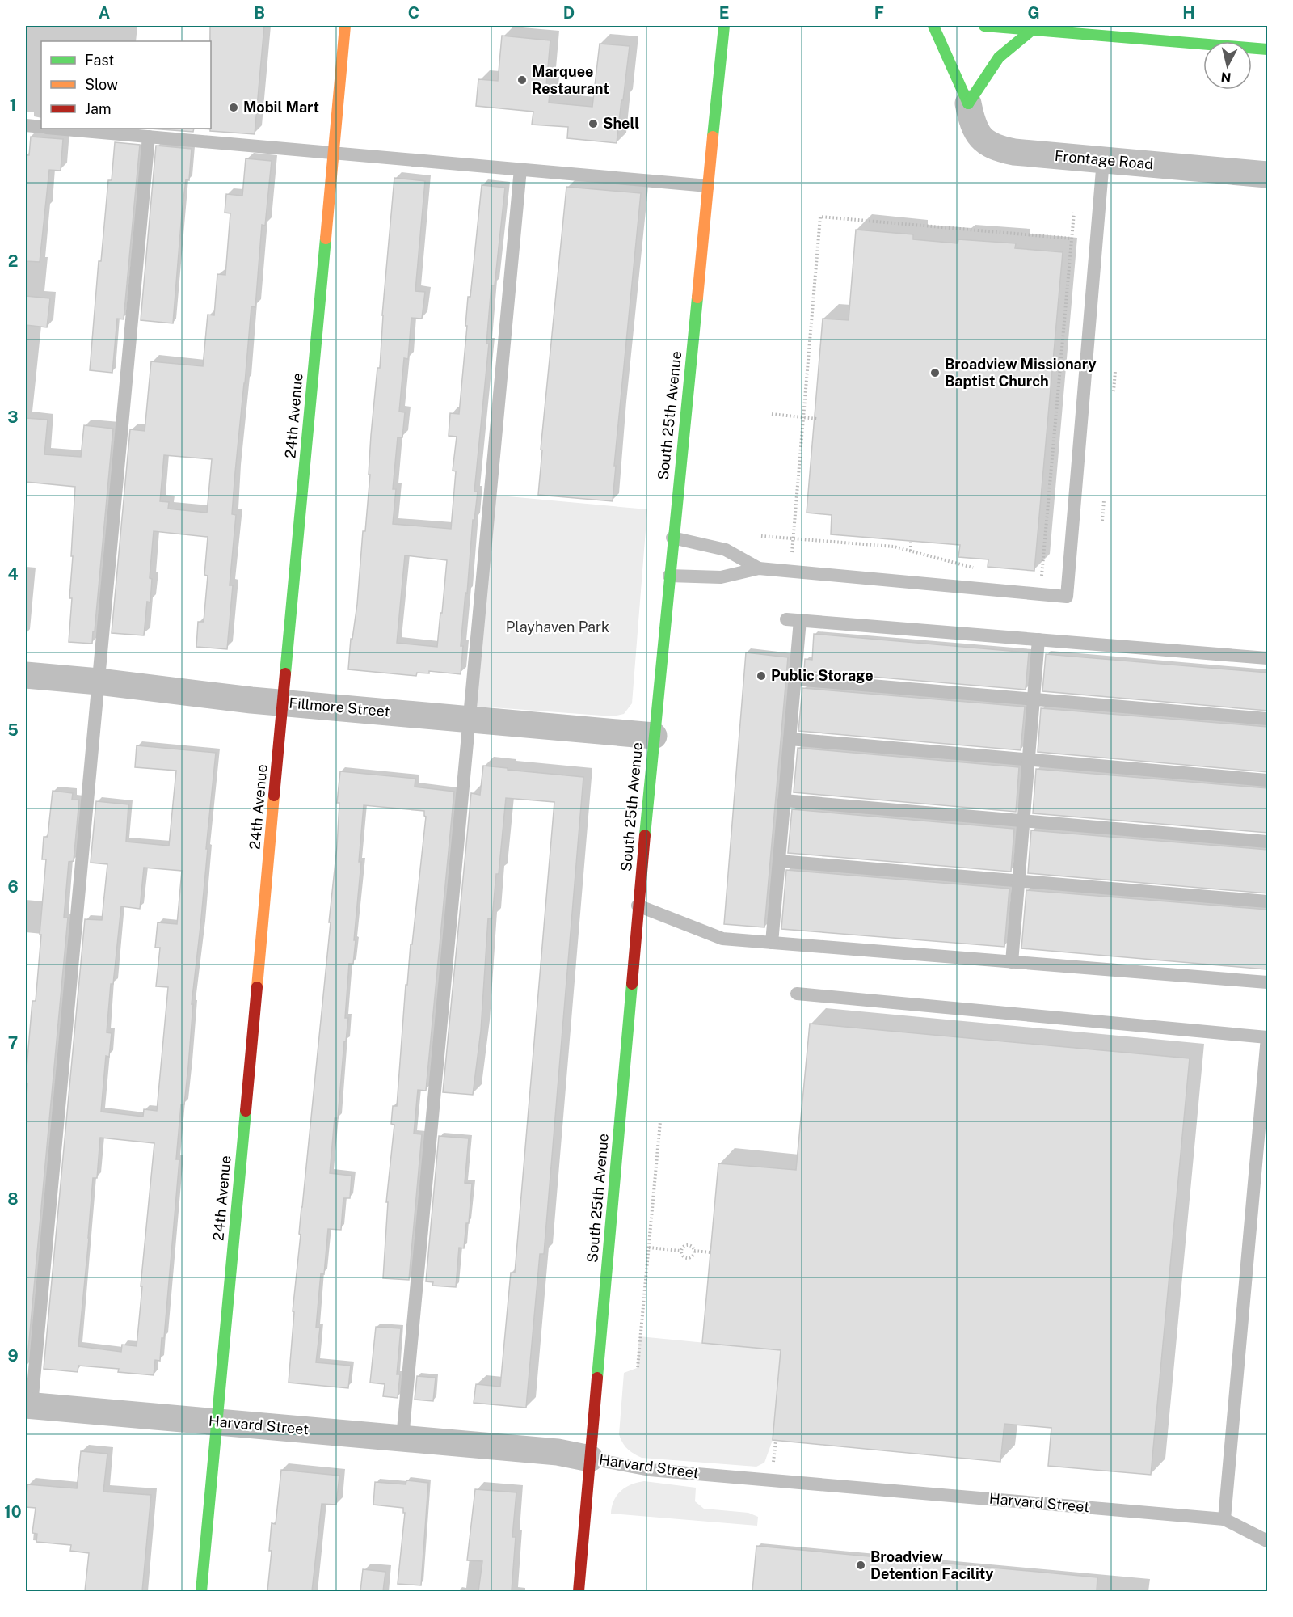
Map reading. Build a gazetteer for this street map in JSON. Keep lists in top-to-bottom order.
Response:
{
  "streets": {
    "main road": ["24th Avenue", "South 25th Avenue"],
    "street": ["Frontage Road", "Fillmore Street", "Harvard Street"]
  },
  "crossings": [
    ["24th Avenue", "Fillmore Street"],
    ["24th Avenue", "Harvard Street"],
    ["South 25th Avenue", "Fillmore Street"],
    ["South 25th Avenue", "Harvard Street"]
  ],
  "parks": ["Playhaven Park"],
  "places": [
    "Marquee Restaurant",
    "Mobil Mart",
    "Shell",
    "Broadview Missionary Baptist Church",
    "Public Storage",
    "Broadview Detention Facility"
  ],
  "legend": ["Fast", "Slow", "Jam"],
  "north": "bottom",
  "grid": {
    "columns": [
      "A",
      "B",
      "C",
      "D",
      "E",
      "F",
      "G",
      "H"
    ],
    "rows": [
      "1",
      "2",
      "3",
      "4",
      "5",
      "6",
      "7",
      "8",
      "9",
      "10"
    ]
  }
}
